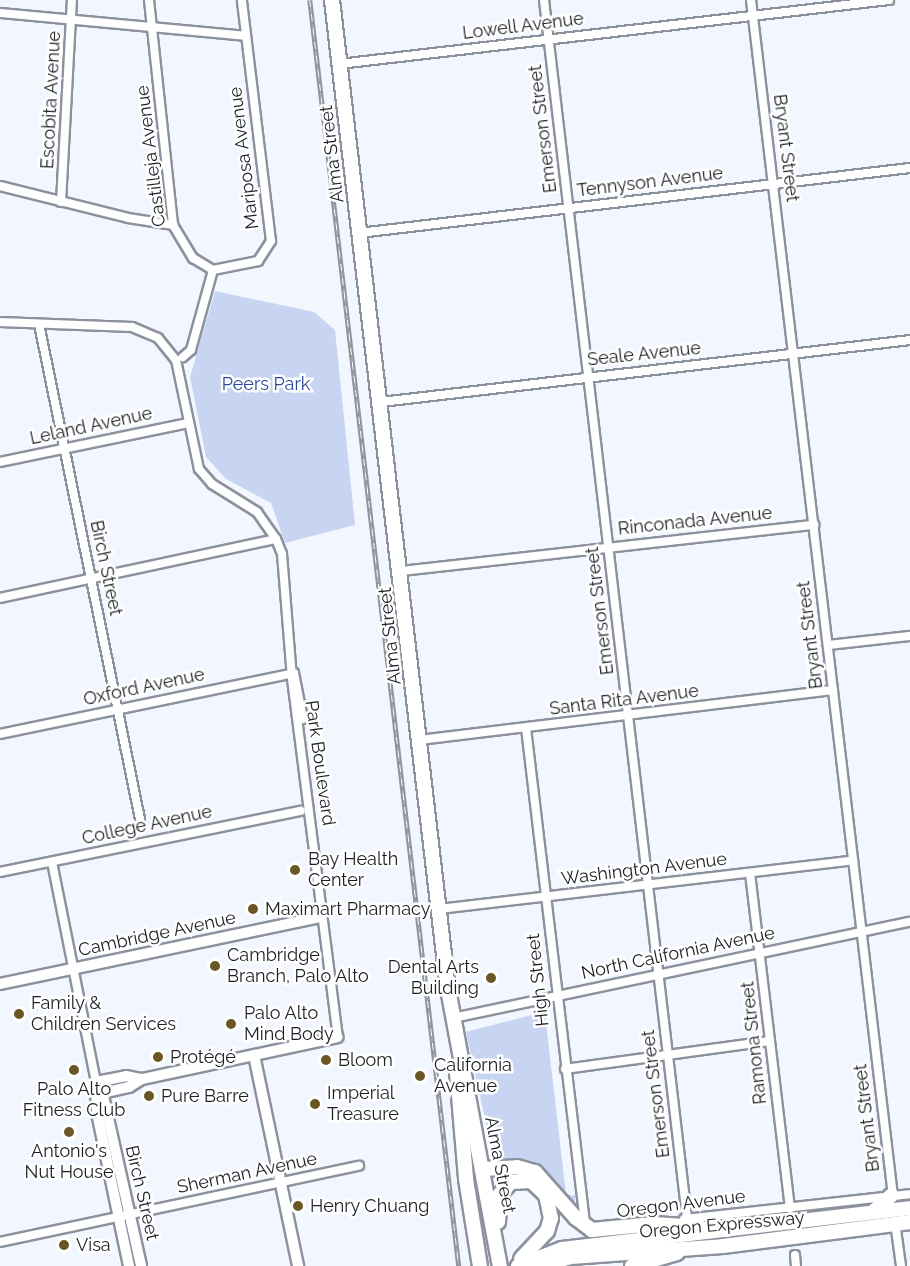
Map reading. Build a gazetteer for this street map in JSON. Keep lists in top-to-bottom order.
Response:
{
  "streets": {
    "main road": ["Alma Street", "Oregon Avenue", "Oregon Expressway"],
    "street": [
      "Lowell Avenue",
      "Escobita Avenue",
      "Emerson Street",
      "Bryant Street",
      "Castilleja Avenue",
      "Mariposa Avenue",
      "Tennyson Avenue",
      "Seale Avenue",
      "Leland Avenue",
      "Rinconada Avenue",
      "Birch Street",
      "Oxford Avenue",
      "Santa Rita Avenue",
      "Park Boulevard",
      "College Avenue",
      "Washington Avenue",
      "Cambridge Avenue",
      "North California Avenue",
      "High Street",
      "Ramona Street",
      "Sherman Avenue"
    ]
  },
  "crossings": [
    ["Lowell Avenue", "Emerson Street"],
    ["Lowell Avenue", "Bryant Street"],
    ["Lowell Avenue", "Alma Street"],
    ["Emerson Street", "Tennyson Avenue"],
    ["Emerson Street", "Seale Avenue"],
    ["Emerson Street", "Rinconada Avenue"],
    ["Emerson Street", "Santa Rita Avenue"],
    ["Emerson Street", "Washington Avenue"],
    ["Emerson Street", "North California Avenue"],
    ["Emerson Street", "Oregon Avenue"],
    ["Bryant Street", "Tennyson Avenue"],
    ["Bryant Street", "Seale Avenue"],
    ["Bryant Street", "Rinconada Avenue"],
    ["Bryant Street", "Santa Rita Avenue"],
    ["Bryant Street", "Washington Avenue"],
    ["Bryant Street", "North California Avenue"],
    ["Bryant Street", "Oregon Avenue"],
    ["Bryant Street", "Oregon Expressway"],
    ["Alma Street", "Tennyson Avenue"],
    ["Alma Street", "Seale Avenue"],
    ["Alma Street", "Rinconada Avenue"],
    ["Alma Street", "Santa Rita Avenue"],
    ["Alma Street", "Washington Avenue"],
    ["Alma Street", "North California Avenue"],
    ["Castilleja Avenue", "Mariposa Avenue"],
    ["Leland Avenue", "Birch Street"],
    ["Leland Avenue", "Park Boulevard"],
    ["Birch Street", "Oxford Avenue"],
    ["Birch Street", "Park Boulevard"],
    ["Birch Street", "College Avenue"],
    ["Birch Street", "Cambridge Avenue"],
    ["Birch Street", "Sherman Avenue"],
    ["Oxford Avenue", "Park Boulevard"],
    ["Santa Rita Avenue", "High Street"],
    ["Park Boulevard", "Cambridge Avenue"],
    ["Washington Avenue", "High Street"],
    ["Washington Avenue", "Ramona Street"],
    ["North California Avenue", "High Street"],
    ["North California Avenue", "Ramona Street"],
    ["High Street", "Oregon Avenue"],
    ["Ramona Street", "Oregon Avenue"],
    ["Oregon Avenue", "Oregon Expressway"]
  ],
  "parks": ["Peers Park"],
  "places": [
    "Bay Health Center",
    "Maximart Pharmacy",
    "Cambridge Branch, Palo Alto",
    "Dental Arts Building",
    "Family & Children Services",
    "Palo Alto Mind Body",
    "Protégé",
    "Bloom",
    "Palo Alto Fitness Club",
    "California Avenue",
    "Pure Barre",
    "Imperial Treasure",
    "Antonio's Nut House",
    "Henry Chuang",
    "Visa"
  ]
}
